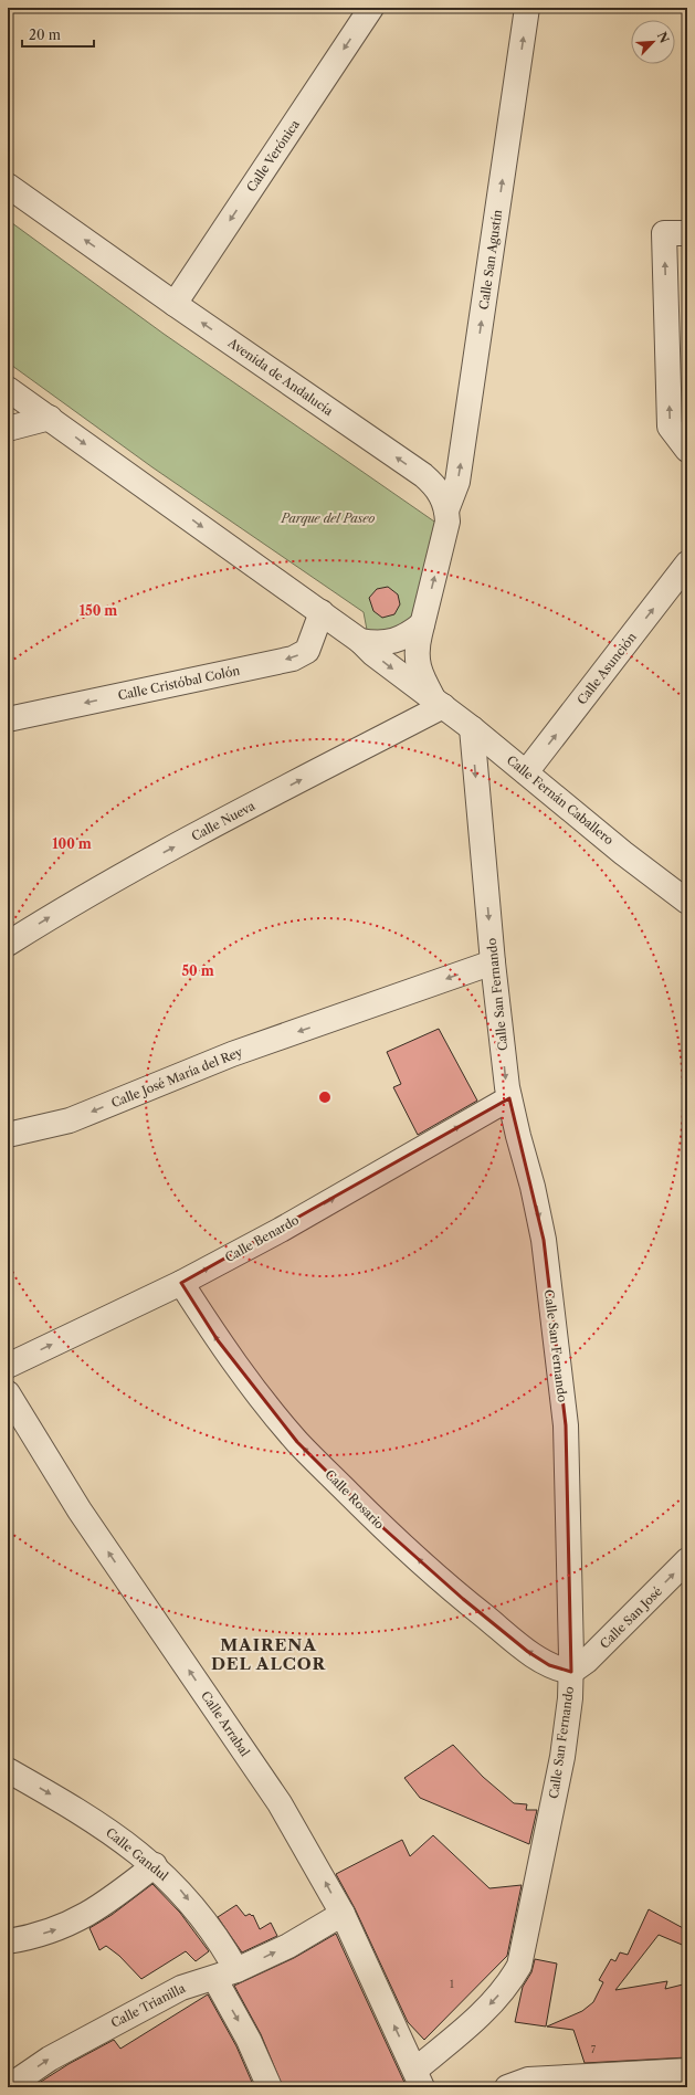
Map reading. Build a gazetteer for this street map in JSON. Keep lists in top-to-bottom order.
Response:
{
  "streets": {
    "street": [
      "Calle Verónica",
      "Calle San Agustín",
      "Avenida de Andalucía",
      "Calle Asunción",
      "Calle Cristóbal Colón",
      "Calle Fernán Caballero",
      "Calle Nueva",
      "Calle San Fernando",
      "Calle José María del Rey",
      "Calle Benardo",
      "Calle Rosario",
      "Calle San José",
      "Calle Arrabal",
      "Calle Gandul",
      "Calle Trianilla"
    ]
  },
  "crossings": [
    ["Calle Verónica", "Avenida de Andalucía"],
    ["Calle San Agustín", "Avenida de Andalucía"],
    ["Avenida de Andalucía", "Calle Fernán Caballero"],
    ["Avenida de Andalucía", "Calle Nueva"],
    ["Calle Asunción", "Calle Fernán Caballero"],
    ["Calle Fernán Caballero", "Calle Nueva"],
    ["Calle Fernán Caballero", "Calle San Fernando"],
    ["Calle San Fernando", "Calle José María del Rey"],
    ["Calle San Fernando", "Calle Benardo"],
    ["Calle San Fernando", "Calle Rosario"],
    ["Calle San Fernando", "Calle San José"],
    ["Calle San Fernando", "Calle Arrabal"],
    ["Calle Benardo", "Calle Rosario"],
    ["Calle Rosario", "Calle San José"],
    ["Calle Arrabal", "Calle Trianilla"],
    ["Calle Gandul", "Calle Trianilla"]
  ],
  "one_way": [
    "Calle Verónica",
    "Calle Asunción",
    "Calle Cristóbal Colón",
    "Calle Nueva",
    "Calle San Fernando",
    "Calle José María del Rey",
    "Calle Benardo",
    "Calle Rosario",
    "Calle San José",
    "Calle Arrabal",
    "Calle Gandul"
  ],
  "districts": ["MAIRENA DEL ALCOR"],
  "parks": ["Parque del Paseo"],
  "house_numbers": ["1", "7"],
  "scale_bar": "20 m",
  "north": "top right",
  "rings": ["150 m", "100 m", "50 m"]
}
